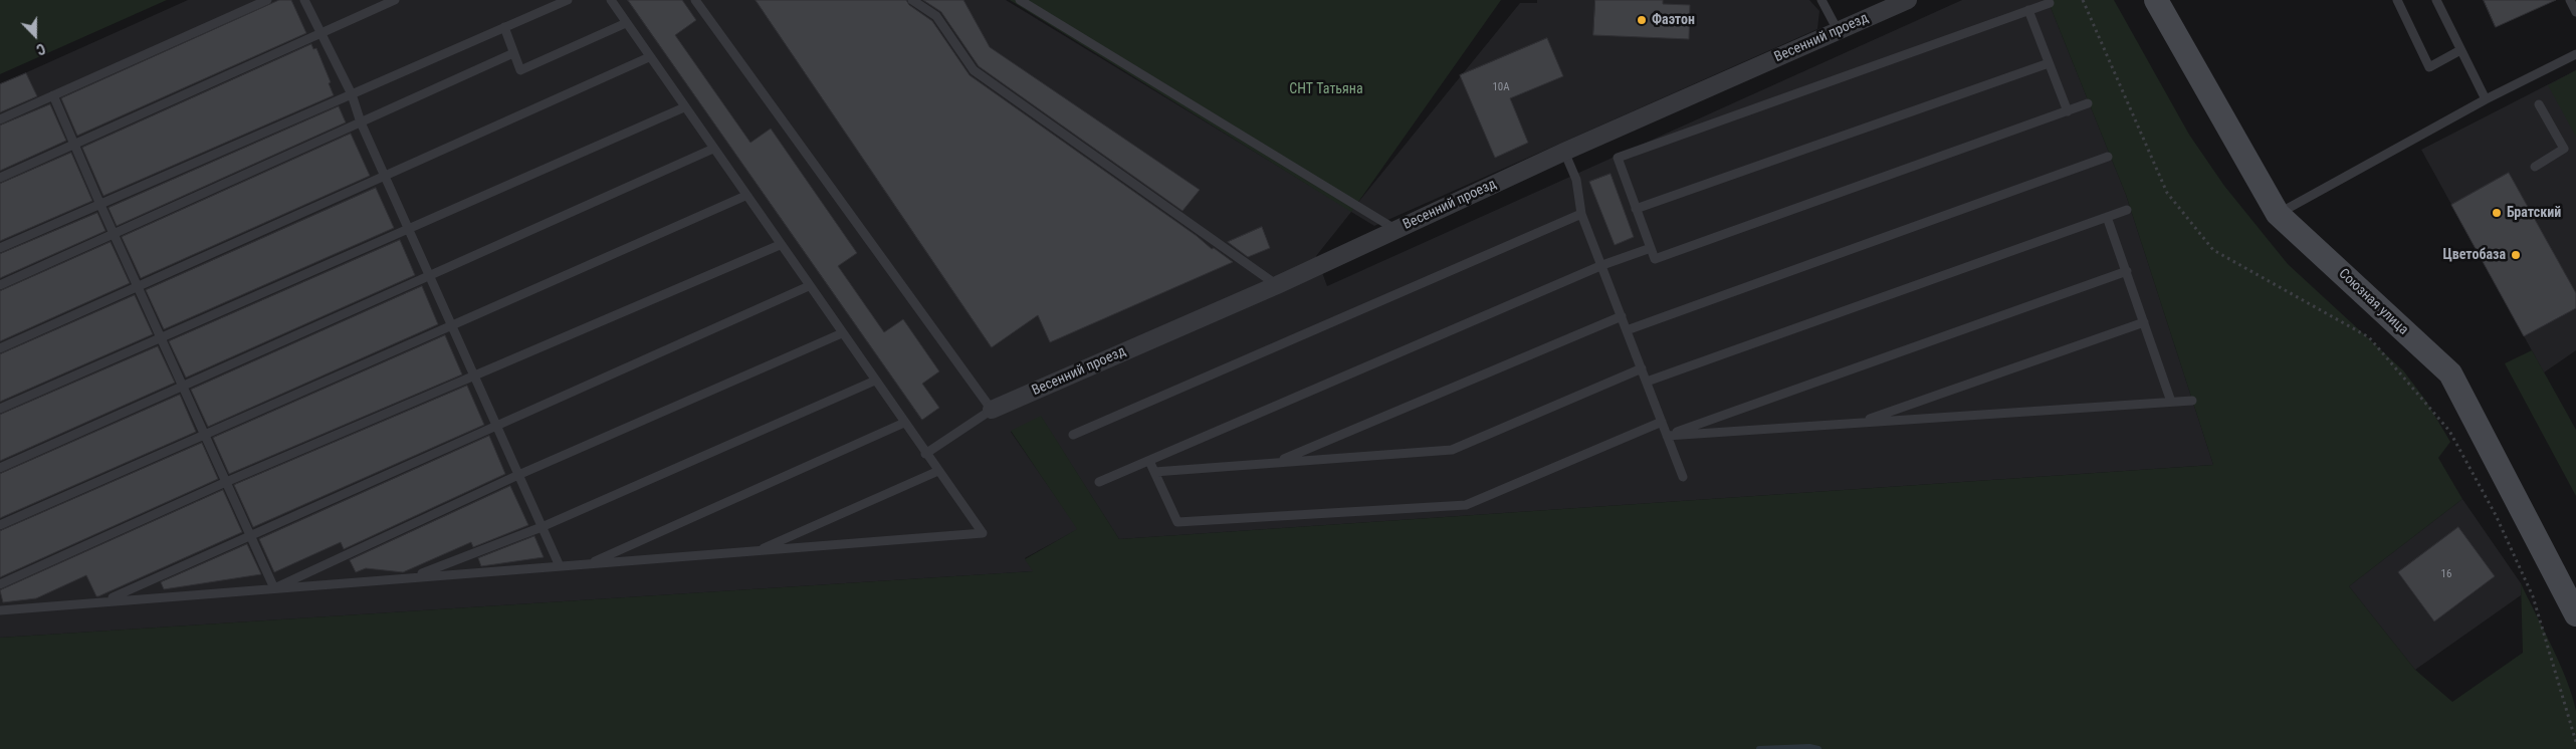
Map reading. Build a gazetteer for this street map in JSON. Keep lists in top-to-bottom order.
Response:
{
  "streets": {
    "main road": ["Союзная улица"],
    "street": ["Весенний проезд"]
  },
  "parks": ["СНТ Татьяна"],
  "places": ["Фаэтон", "Братский", "Цветобаза"],
  "house_numbers": ["10А", "16"],
  "north": "bottom"
}
